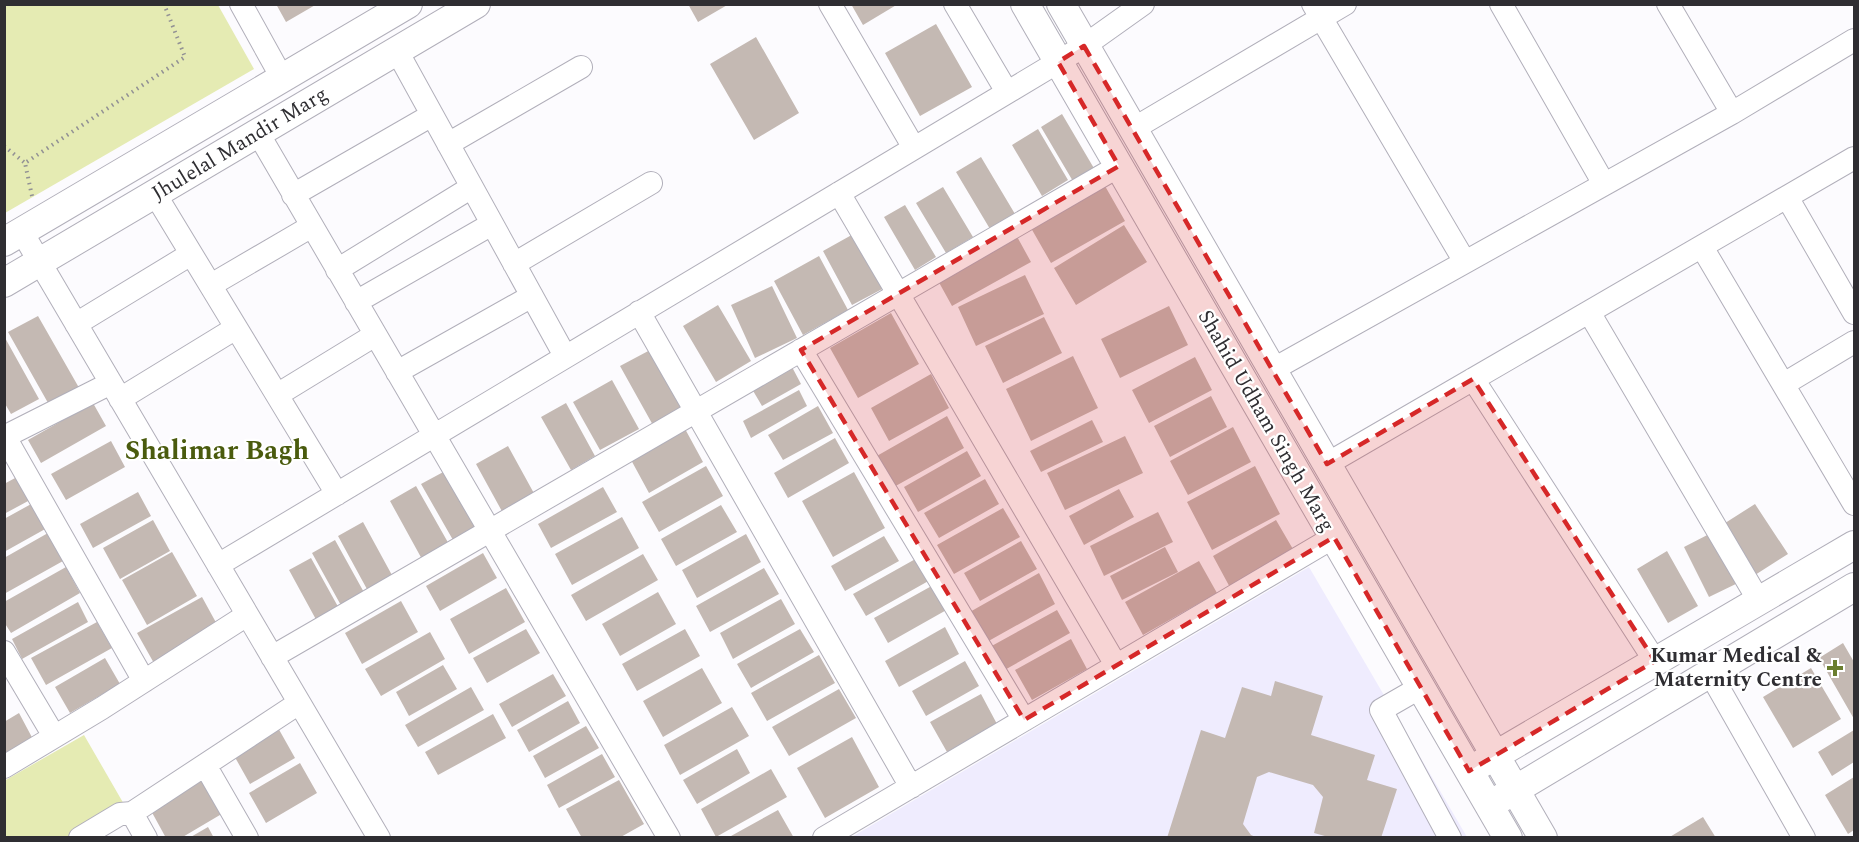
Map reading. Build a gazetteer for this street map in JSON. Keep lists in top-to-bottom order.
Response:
{
  "streets": {
    "street": ["Jhulelal Mandir Marg", "Shahid Udham Singh Marg"]
  },
  "districts": ["Shalimar Bagh"],
  "places": {
    "health": ["Kumar Medical & Maternity Centre"]
  }
}
